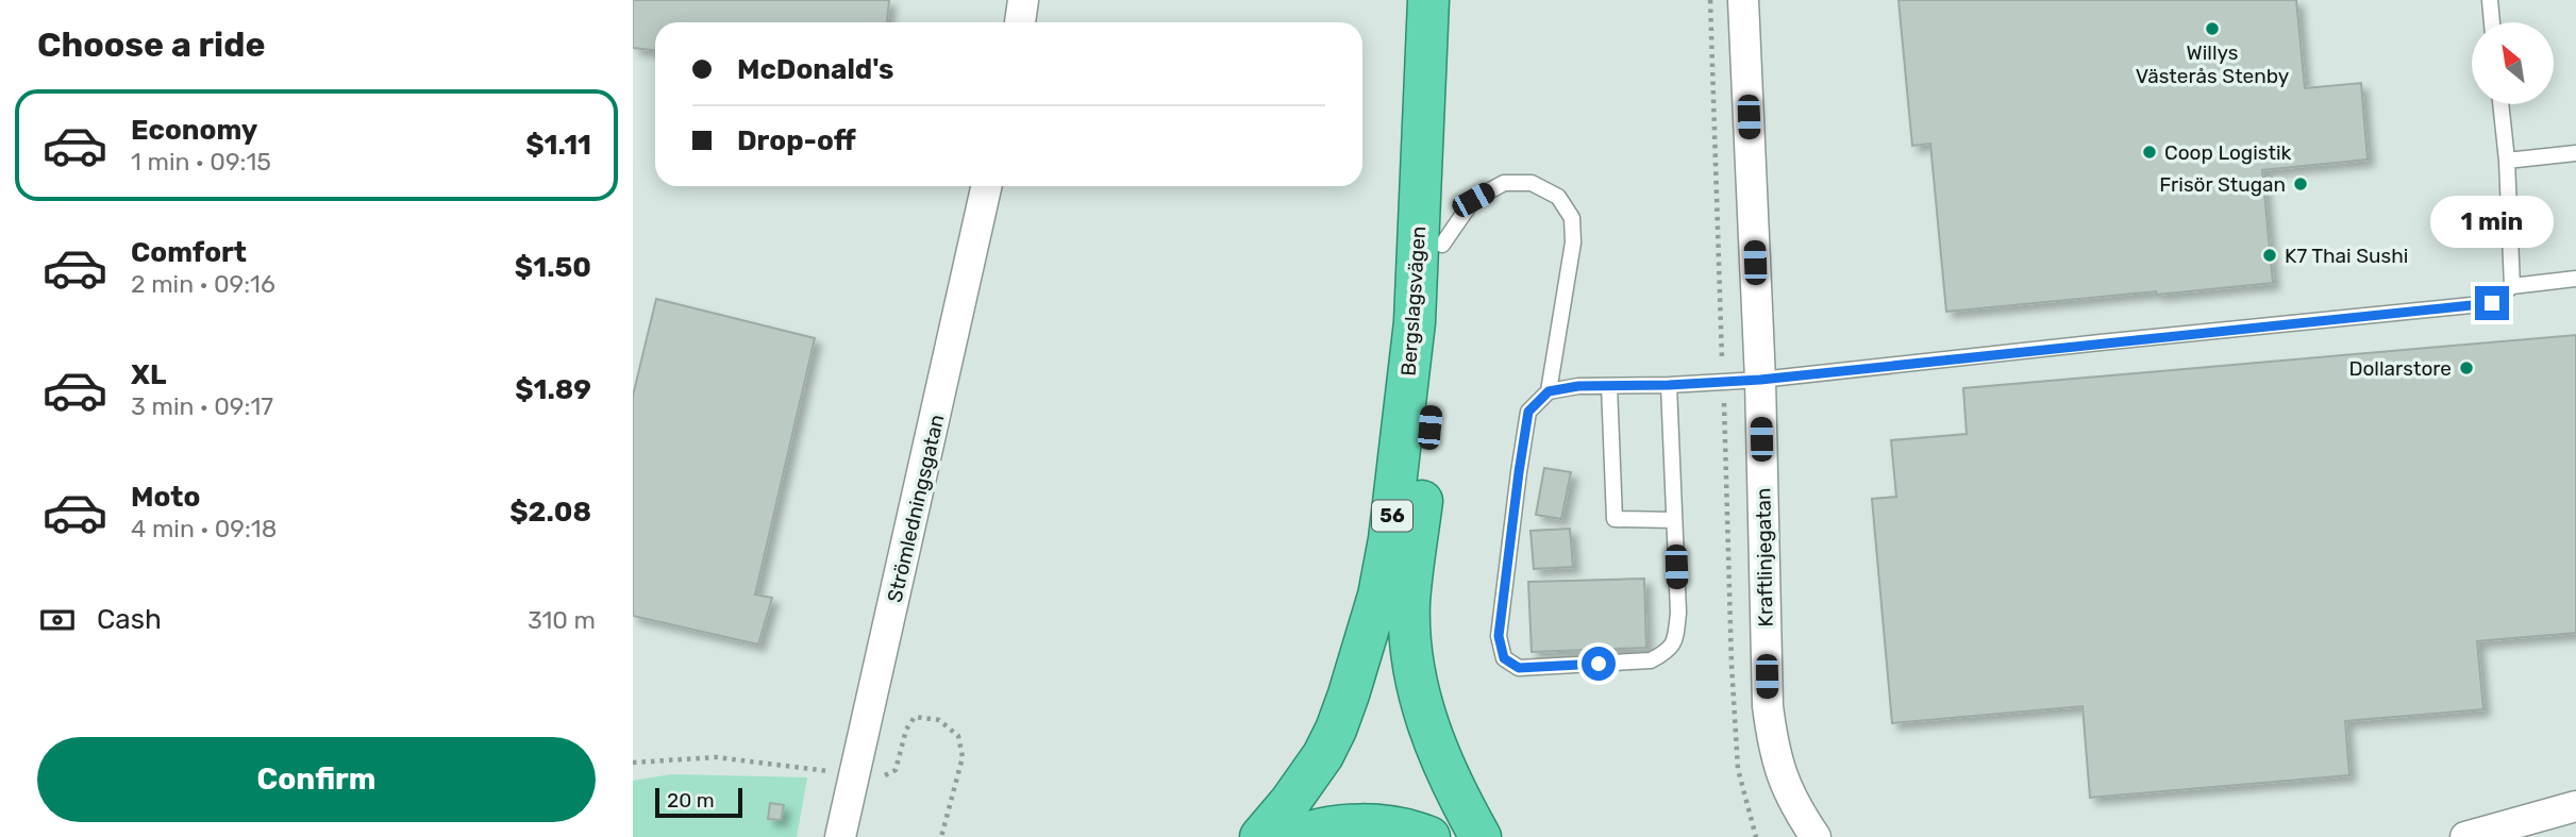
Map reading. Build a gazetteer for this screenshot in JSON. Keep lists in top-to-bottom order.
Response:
{
  "streets": {
    "highway": ["Bergslagsvägen", "56"],
    "street": ["Strömledningsgatan", "Kraftlinjegatan"]
  },
  "places": [
    "Willys Västerås Stenby",
    "Coop Logistik",
    "Frisör Stugan",
    "K7 Thai Sushi",
    "Dollarstore"
  ],
  "scale_bar": "20 m",
  "north": "top left",
  "page": {
    "heading": "Choose a ride",
    "banner": ["McDonald's", "Drop-off"],
    "list": [
      {
        "name": "Economy",
        "note": "1 min · 09:15",
        "value": "$1.11"
      },
      {
        "name": "Comfort",
        "note": "2 min · 09:16",
        "value": "$1.50"
      },
      {
        "name": "XL",
        "note": "3 min · 09:17",
        "value": "$1.89"
      },
      {
        "name": "Moto",
        "note": "4 min · 09:18",
        "value": "$2.08"
      }
    ],
    "bubble": "1 min",
    "pay": ["Cash", "310 m"],
    "buttons": "Confirm",
    "scale": "20 m"
  }
}
